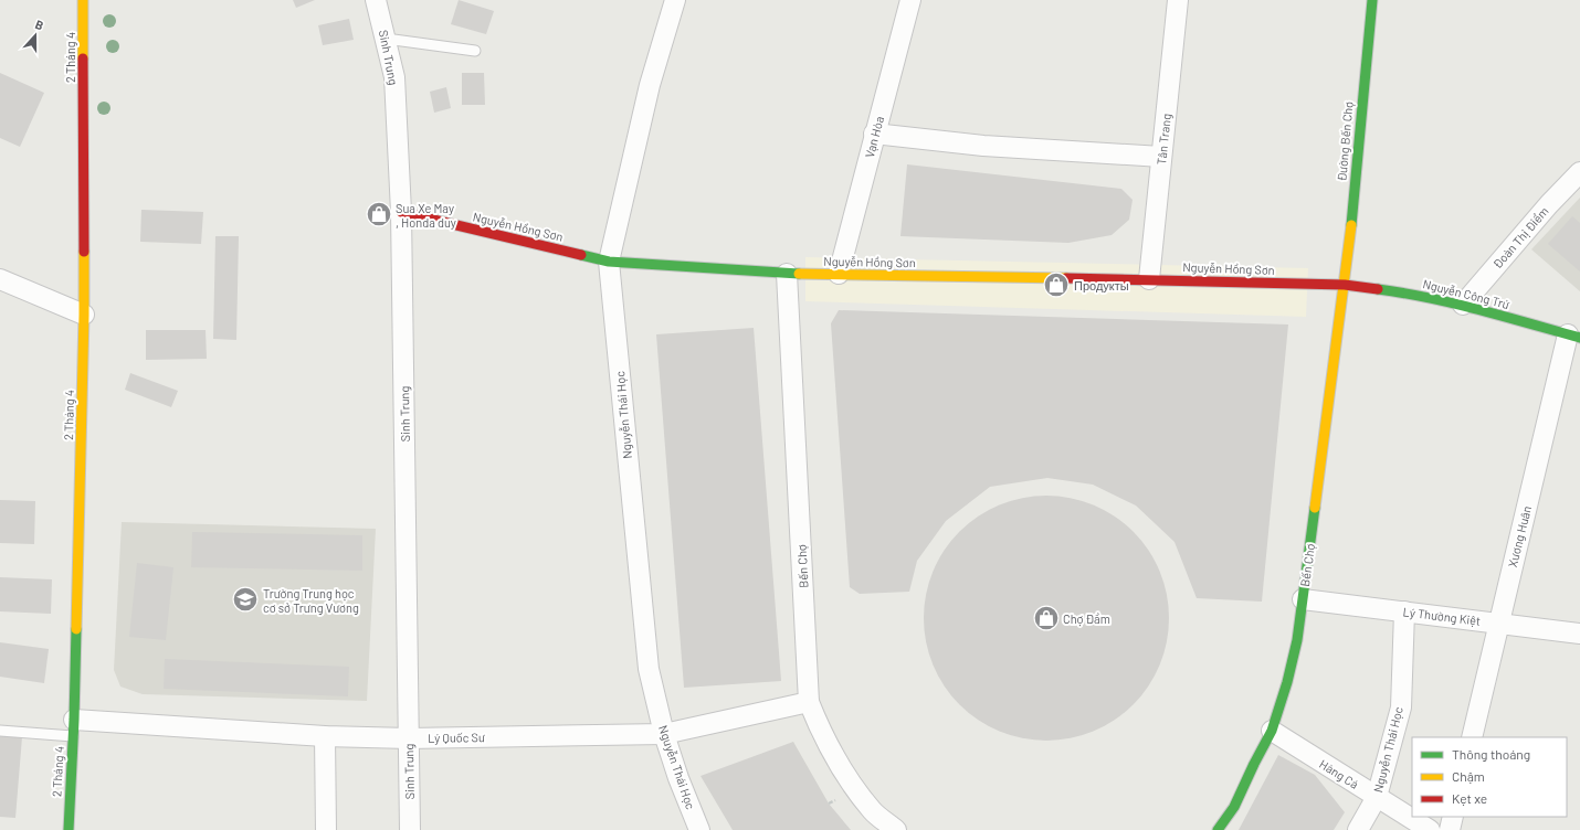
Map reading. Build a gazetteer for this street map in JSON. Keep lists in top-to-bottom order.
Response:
{
  "streets": {
    "street": [
      "2 Tháng 4",
      "Sinh Trung",
      "Vạn Hòa",
      "Tân Trang",
      "Đường Bến Chợ",
      "Nguyễn Hồng Sơn",
      "Đoàn Thị Điểm",
      "Nguyễn Công Trứ",
      "Nguyễn Thái Học",
      "Xương Huân",
      "Bến Chợ",
      "Lý Thường Kiệt",
      "Lý Quốc Sư",
      "Hàng Cá"
    ]
  },
  "crossings": [
    ["2 Tháng 4", "Lý Quốc Sư"],
    ["Sinh Trung", "Nguyễn Hồng Sơn"],
    ["Sinh Trung", "Lý Quốc Sư"],
    ["Vạn Hòa", "Nguyễn Hồng Sơn"],
    ["Tân Trang", "Nguyễn Hồng Sơn"],
    ["Đường Bến Chợ", "Nguyễn Hồng Sơn"],
    ["Đường Bến Chợ", "Nguyễn Công Trứ"],
    ["Đường Bến Chợ", "Bến Chợ"],
    ["Nguyễn Hồng Sơn", "Nguyễn Công Trứ"],
    ["Nguyễn Hồng Sơn", "Nguyễn Thái Học"],
    ["Nguyễn Hồng Sơn", "Bến Chợ"],
    ["Đoàn Thị Điểm", "Nguyễn Công Trứ"],
    ["Nguyễn Công Trứ", "Xương Huân"],
    ["Nguyễn Công Trứ", "Bến Chợ"],
    ["Nguyễn Thái Học", "Lý Thường Kiệt"],
    ["Nguyễn Thái Học", "Lý Quốc Sư"],
    ["Nguyễn Thái Học", "Hàng Cá"],
    ["Xương Huân", "Lý Thường Kiệt"],
    ["Bến Chợ", "Lý Thường Kiệt"],
    ["Bến Chợ", "Lý Quốc Sư"],
    ["Bến Chợ", "Hàng Cá"]
  ],
  "places": {
    "shop": ["Sua Xe May , Honda duy", "Продукты", "Chợ Đầm"],
    "school or university": ["Trường Trung học cơ sở Trưng Vương"]
  },
  "legend": ["Thông thoáng", "Chậm", "Kẹt xe"],
  "north": "top"
}
